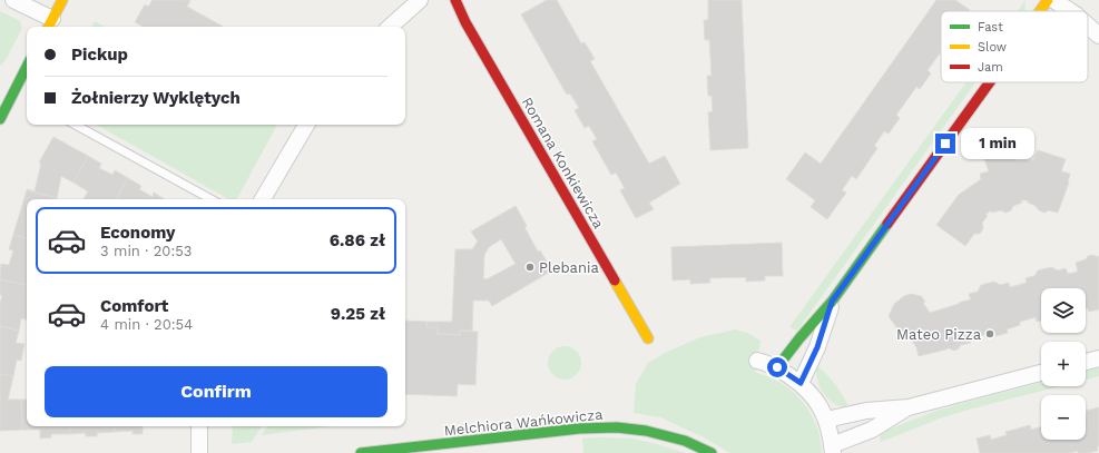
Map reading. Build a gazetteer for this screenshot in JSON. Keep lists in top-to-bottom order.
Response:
{
  "streets": {
    "street": ["Romana Konkiewicza", "Melchiora Wańkowicza"]
  },
  "places": ["Plebania", "Mateo Pizza"],
  "legend": ["Fast", "Slow", "Jam"],
  "page": {
    "banner": ["Pickup", "Żołnierzy Wyklętych"],
    "bubble": "1 min",
    "list": [
      {
        "name": "Economy",
        "note": "3 min · 20:53",
        "value": "6.86 zł"
      },
      {
        "name": "Comfort",
        "note": "4 min · 20:54",
        "value": "9.25 zł"
      }
    ],
    "map_buttons": ["+", "−"],
    "buttons": "Confirm"
  }
}
